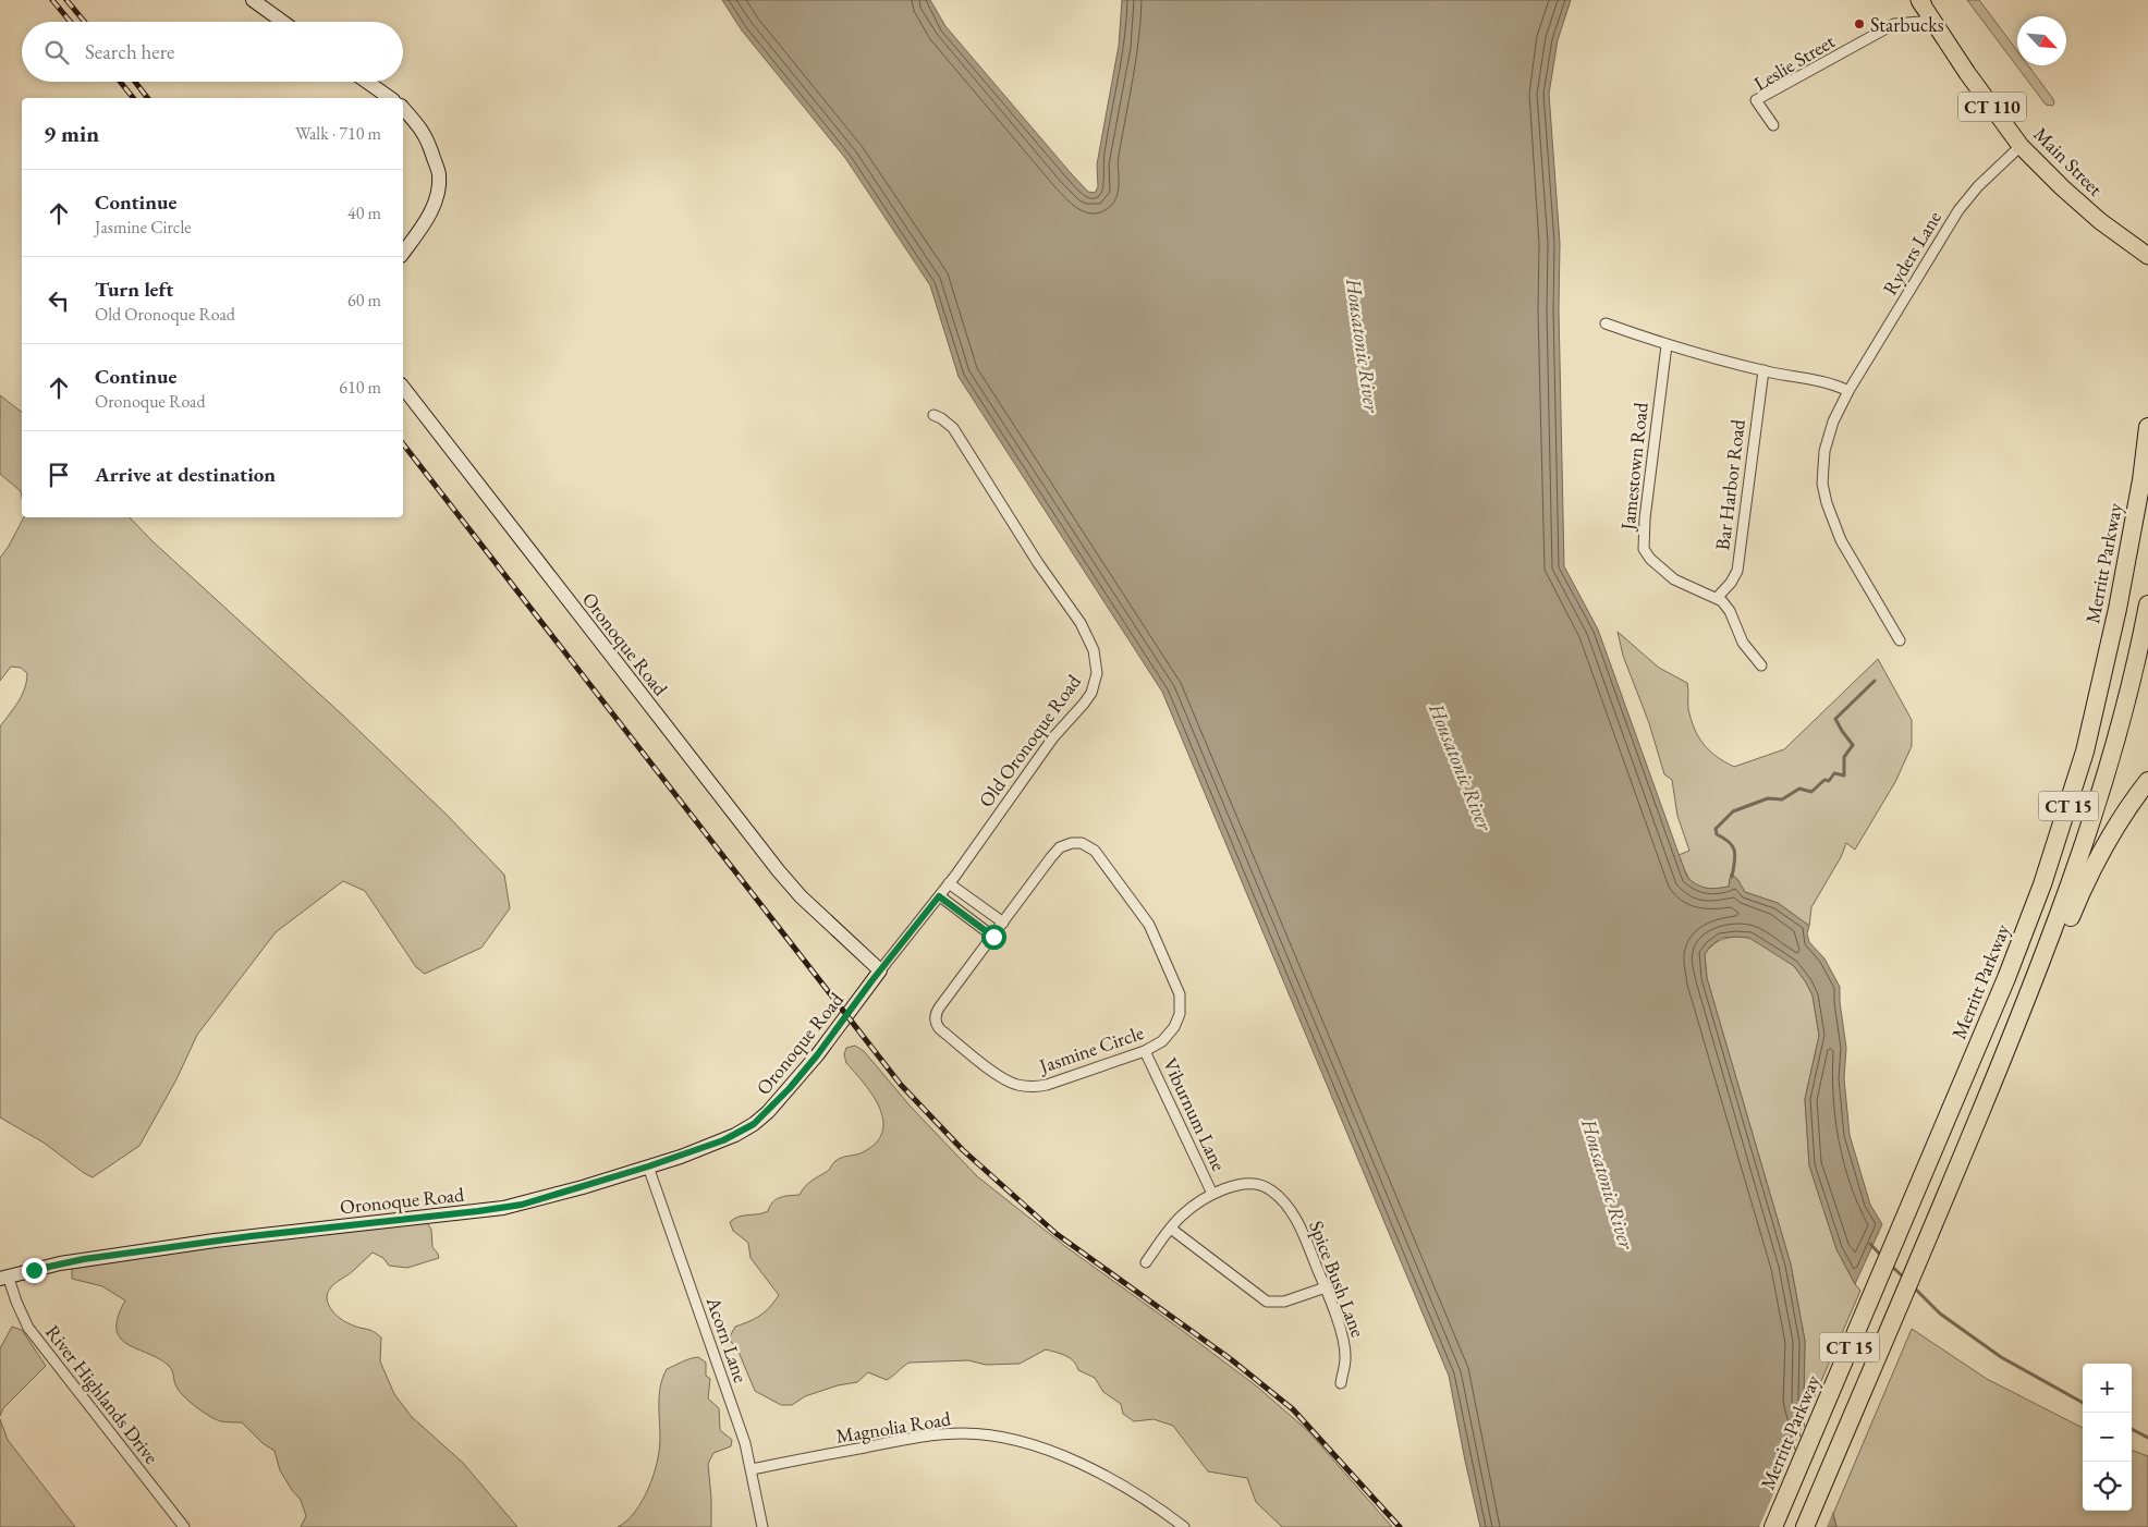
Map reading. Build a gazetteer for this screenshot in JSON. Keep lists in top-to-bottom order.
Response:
{
  "streets": {
    "highway": ["Merritt Parkway", "CT 15"],
    "main road": ["CT 110", "Main Street"],
    "street": [
      "Leslie Street",
      "Ryders Lane",
      "Jamestown Road",
      "Bar Harbor Road",
      "Oronoque Road",
      "Old Oronoque Road",
      "Jasmine Circle",
      "Viburnum Lane",
      "Spice Bush Lane",
      "Acorn Lane",
      "River Highlands Drive",
      "Magnolia Road"
    ]
  },
  "crossings": [
    ["Leslie Street", "Main Street"],
    ["Main Street", "Ryders Lane"],
    ["Jamestown Road", "Bar Harbor Road"],
    ["Oronoque Road", "Old Oronoque Road"],
    ["Oronoque Road", "Acorn Lane"],
    ["Oronoque Road", "River Highlands Drive"],
    ["Jasmine Circle", "Viburnum Lane"],
    ["Viburnum Lane", "Spice Bush Lane"],
    ["Acorn Lane", "Magnolia Road"]
  ],
  "water": ["Housatonic River"],
  "places": ["Starbucks"],
  "north": "bottom right",
  "page": {
    "search": "Search here",
    "heading": ["9 min", "Walk · 710 m"],
    "list": [
      ["Continue", "Jasmine Circle", "40 m"],
      ["Turn left", "Old Oronoque Road", "60 m"],
      ["Continue", "Oronoque Road", "610 m"],
      "Arrive at destination"
    ],
    "map_buttons": ["+", "−"]
  }
}
